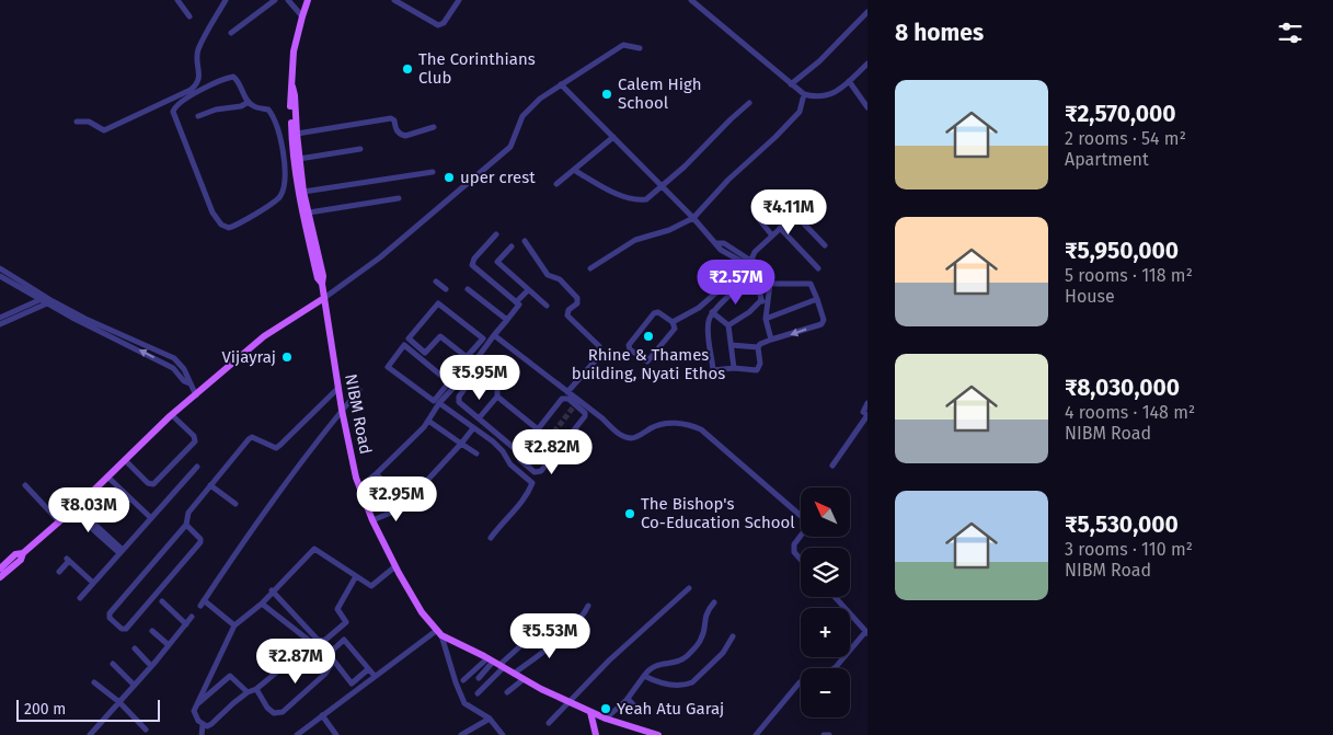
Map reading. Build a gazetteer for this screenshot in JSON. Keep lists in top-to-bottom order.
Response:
{
  "streets": {
    "main road": ["NIBM Road"]
  },
  "places": [
    "The Corinthians Club",
    "Calem High School",
    "uper crest",
    "Rhine & Thames building, Nyati Ethos",
    "Vijayraj",
    "The Bishop's Co-Education School",
    "Yeah Atu Garaj"
  ],
  "scale_bar": "200 m",
  "north": "top left",
  "page": {
    "heading": "8 homes",
    "list": [
      {
        "name": "₹2,570,000",
        "note": "2 rooms · 54 m² · Apartment"
      },
      {
        "name": "₹5,950,000",
        "note": "5 rooms · 118 m² · House"
      },
      {
        "name": "₹8,030,000",
        "note": "4 rooms · 148 m² · NIBM Road"
      },
      {
        "name": "₹5,530,000",
        "note": "3 rooms · 110 m² · NIBM Road"
      }
    ],
    "price": [
      "₹4.11M",
      "₹2.57M",
      "₹5.95M",
      "₹2.82M",
      "₹2.95M",
      "₹8.03M",
      "₹5.53M",
      "₹2.87M"
    ],
    "map_buttons": ["+", "−"],
    "scale": "200 m"
  }
}
